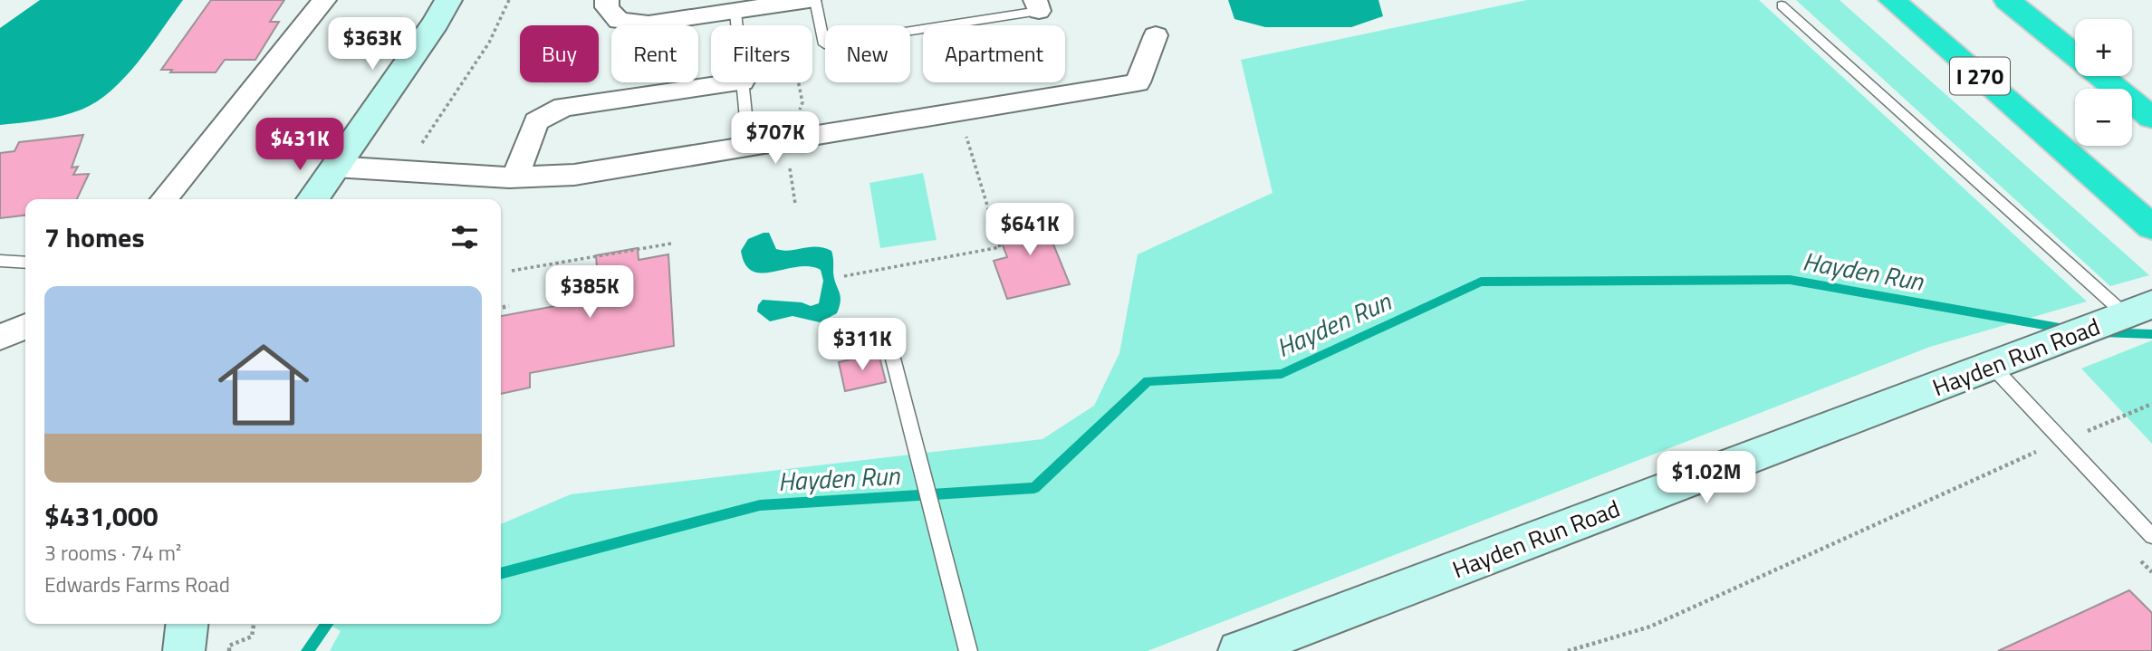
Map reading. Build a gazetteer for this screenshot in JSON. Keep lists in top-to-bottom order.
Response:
{
  "streets": {
    "highway": ["I 270"],
    "main road": ["Hayden Run Road"]
  },
  "water": ["Hayden Run"],
  "page": {
    "price": [
      "$363K",
      "$707K",
      "$431K",
      "$641K",
      "$385K",
      "$311K",
      "$1.02M"
    ],
    "map_buttons": ["+", "−"],
    "chip": [
      "Buy",
      "Rent",
      "Filters",
      "New",
      "Apartment"
    ],
    "heading": "7 homes",
    "list": [
      {
        "name": "$431,000",
        "note": "3 rooms · 74 m² · Edwards Farms Road"
      }
    ]
  }
}
